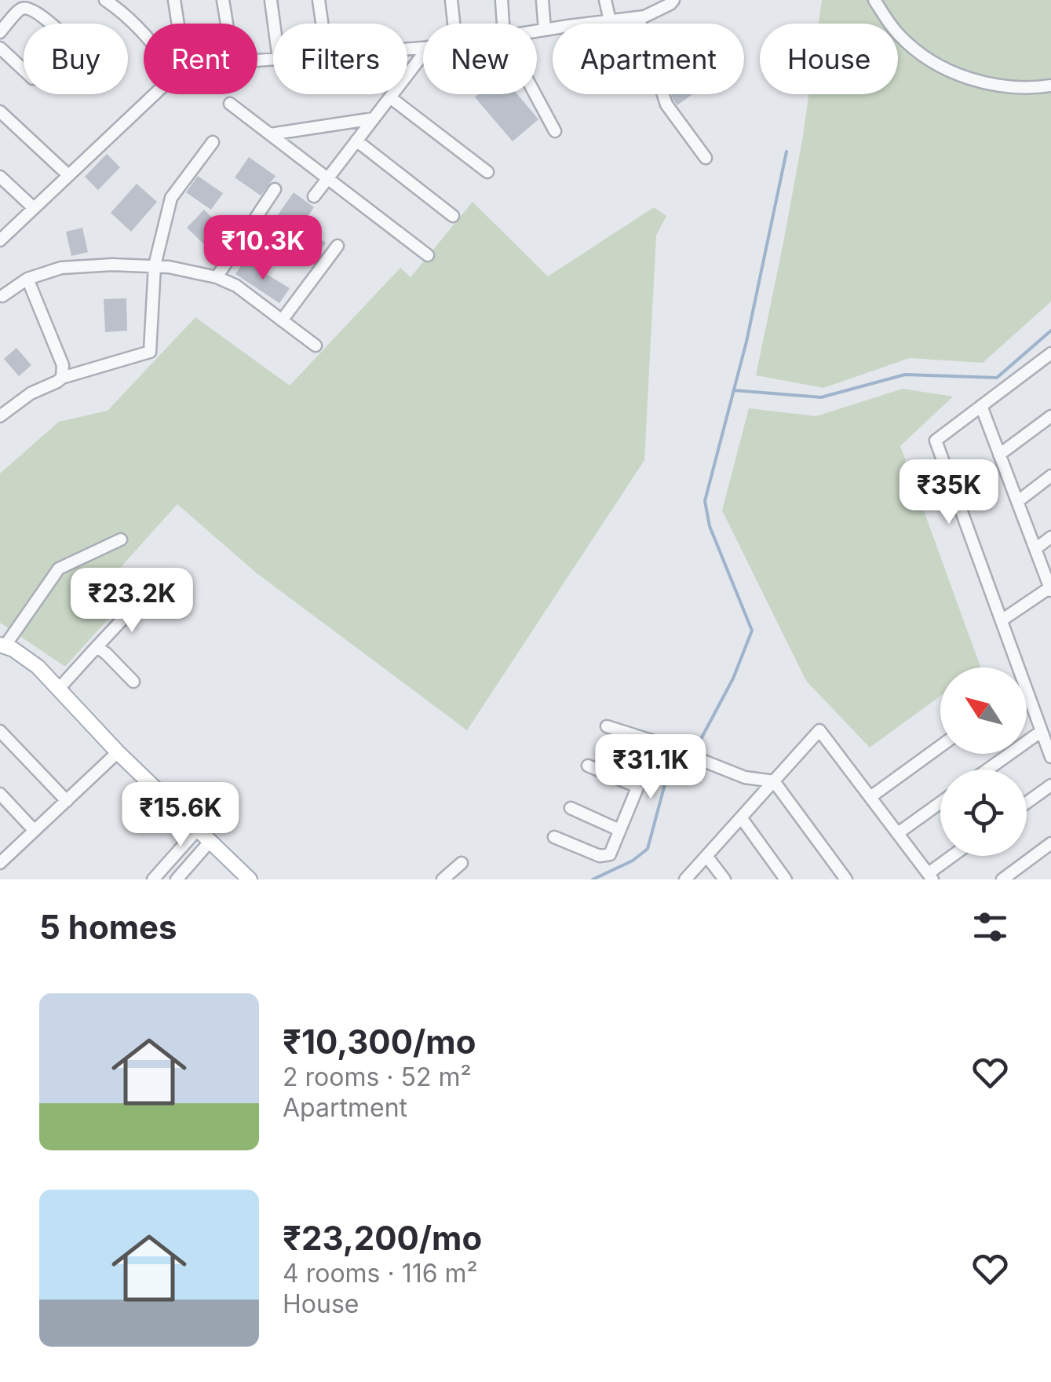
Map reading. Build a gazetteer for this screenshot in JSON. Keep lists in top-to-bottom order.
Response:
{
  "north": "top left",
  "page": {
    "chip": [
      "Buy",
      "Rent",
      "Filters",
      "New",
      "Apartment",
      "House"
    ],
    "price": [
      "₹10.3K",
      "₹35K",
      "₹23.2K",
      "₹31.1K",
      "₹15.6K"
    ],
    "heading": "5 homes",
    "list": [
      {
        "name": "₹10,300/mo",
        "note": "2 rooms · 52 m² · Apartment"
      },
      {
        "name": "₹23,200/mo",
        "note": "4 rooms · 116 m² · House"
      }
    ]
  }
}
